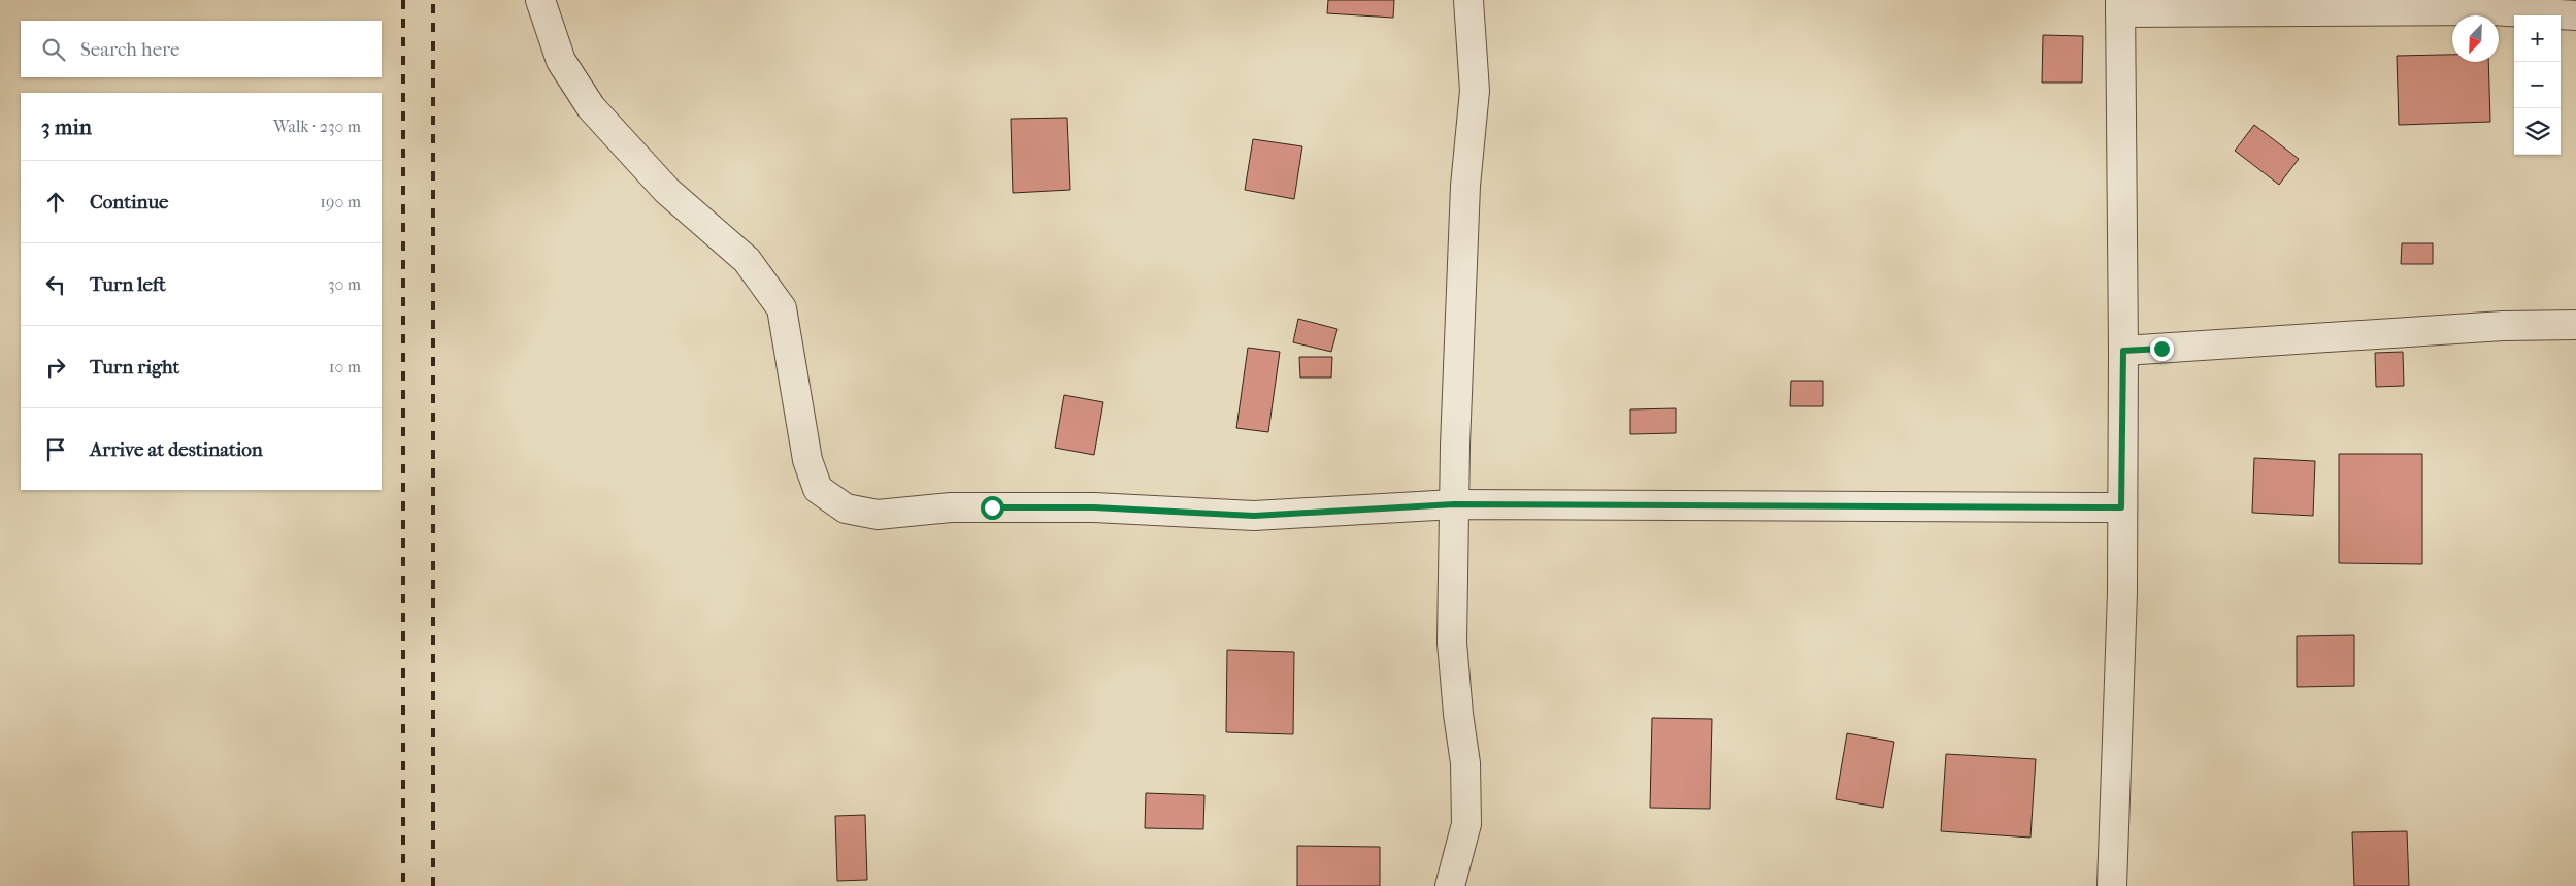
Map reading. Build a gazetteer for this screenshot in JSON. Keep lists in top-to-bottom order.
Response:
{
  "north": "bottom left",
  "page": {
    "map_buttons": ["+", "−"],
    "search": "Search here",
    "heading": ["3 min", "Walk · 230 m"],
    "list": [
      ["Continue", "190 m"],
      ["Turn left", "30 m"],
      ["Turn right", "10 m"],
      "Arrive at destination"
    ]
  }
}
